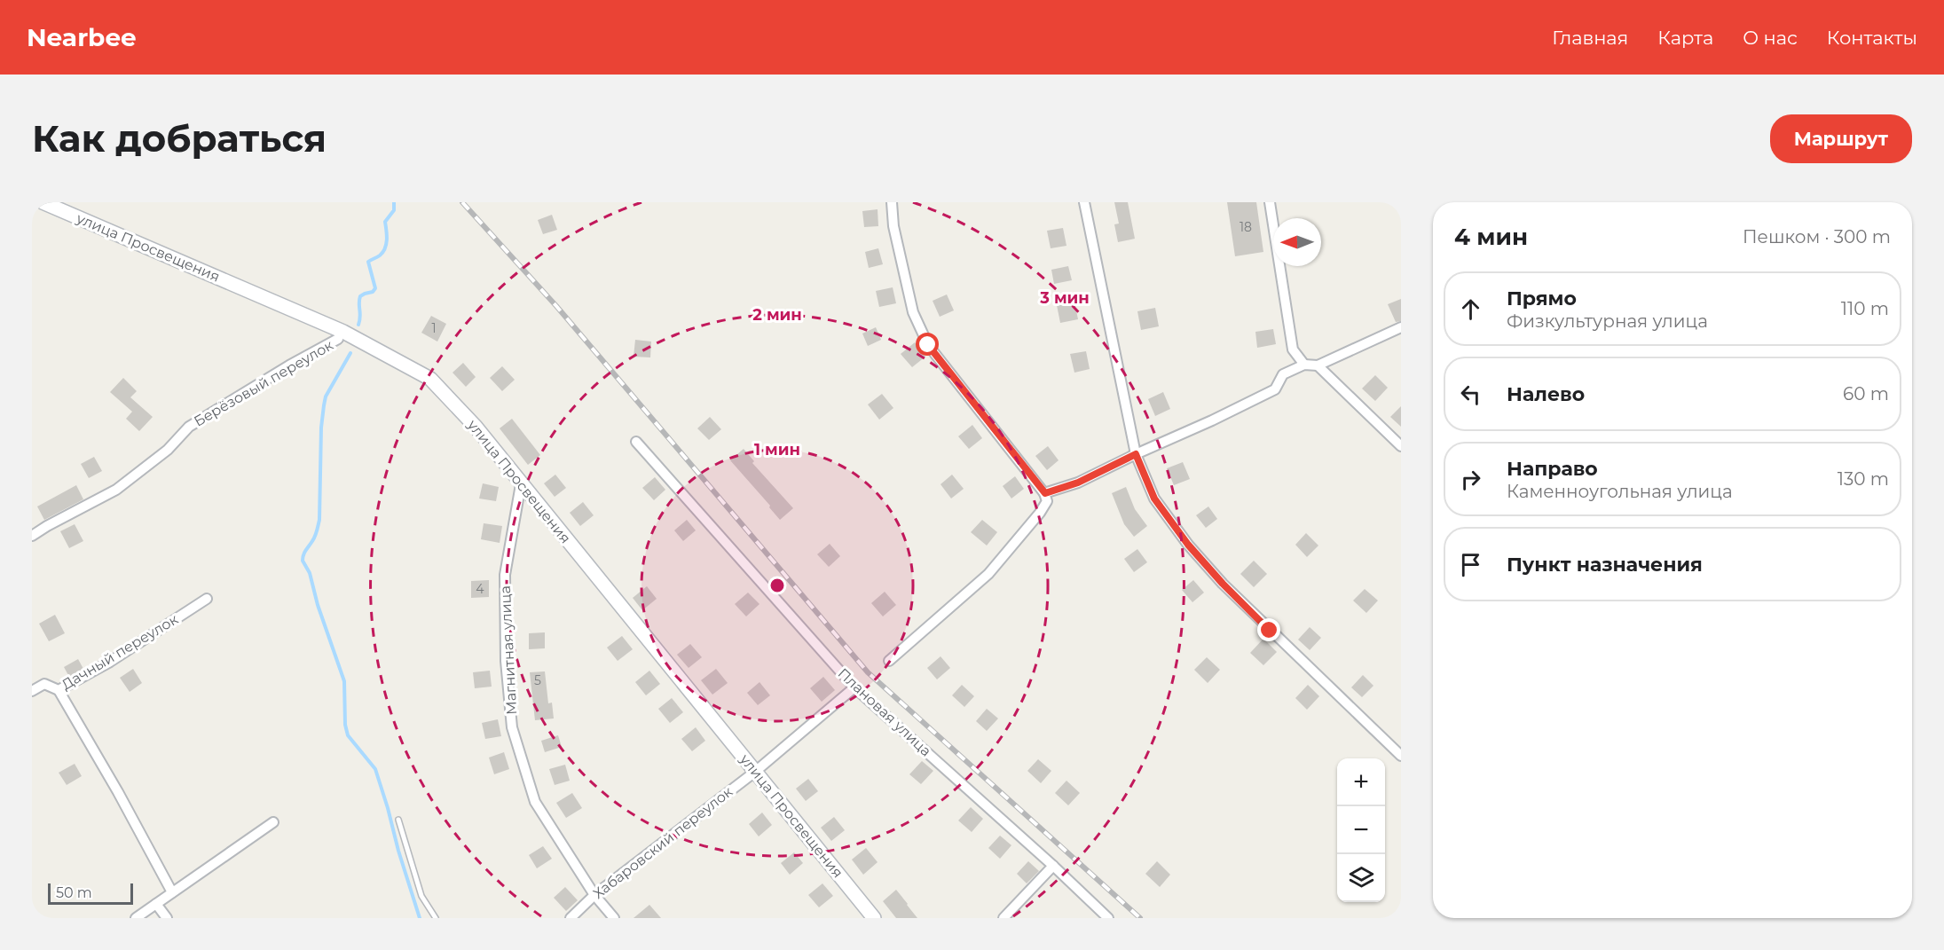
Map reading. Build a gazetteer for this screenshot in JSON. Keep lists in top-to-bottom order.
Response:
{
  "streets": {
    "street": [
      "улица Просвещения",
      "Берёзовый переулок",
      "Магнитная улица",
      "Дачный переулок",
      "Плановая улица",
      "Хабаровский переулок"
    ]
  },
  "crossings": [
    ["улица Просвещения", "Магнитная улица"],
    ["улица Просвещения", "Хабаровский переулок"],
    ["Магнитная улица", "Хабаровский переулок"],
    ["Плановая улица", "Хабаровский переулок"]
  ],
  "house_numbers": [
    "18",
    "1",
    "4",
    "5"
  ],
  "scale_bar": "50 m",
  "north": "left",
  "page": {
    "header": "Nearbee",
    "nav": [
      "Главная",
      "Карта",
      "О нас",
      "Контакты"
    ],
    "buttons": "Маршрут",
    "title": "Как добраться",
    "heading": ["4 мин", "Пешком · 300 m"],
    "list": [
      ["Прямо", "Физкультурная улица", "110 m"],
      ["Налево", "60 m"],
      ["Направо", "Каменноугольная улица", "130 m"],
      "Пункт назначения"
    ],
    "map_buttons": ["+", "−"],
    "scale": "50 m"
  },
  "rings": ["3 мин", "2 мин", "1 мин"]
}
